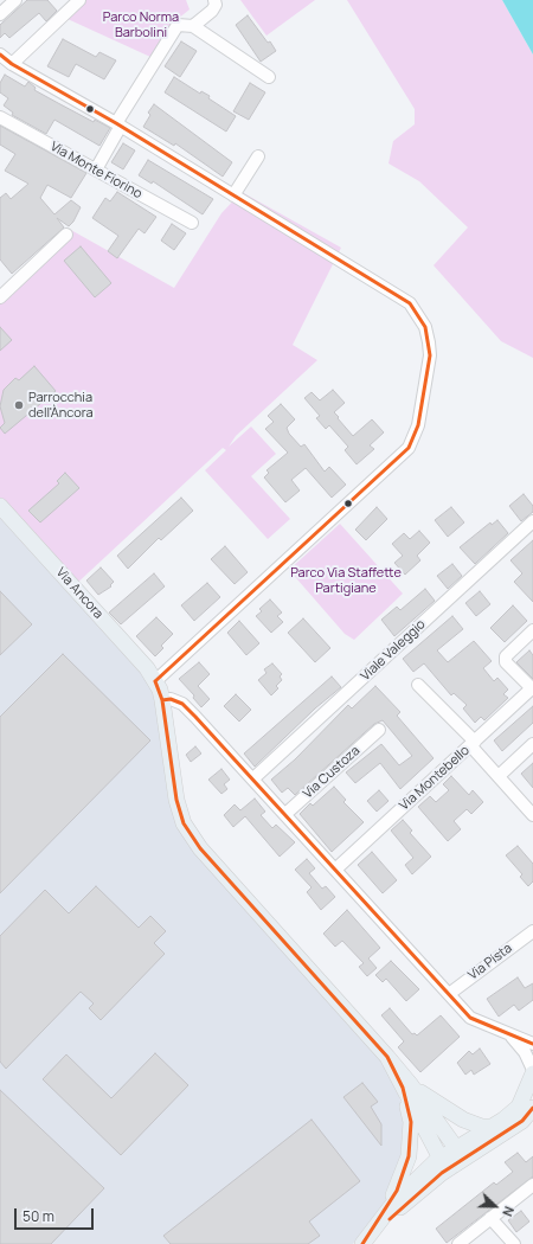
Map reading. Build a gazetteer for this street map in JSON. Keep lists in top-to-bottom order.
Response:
{
  "streets": {
    "main road": ["Via Ancora"],
    "street": [
      "Via Monte Fiorino",
      "Viale Valeggio",
      "Via Custoza",
      "Via Montebello",
      "Via Pista"
    ]
  },
  "parks": ["Parco Norma Barbolini", "Parco Via Staffette Partigiane"],
  "places": ["Parrocchia dell'Àncora"],
  "scale_bar": "50 m",
  "north": "right"
}
